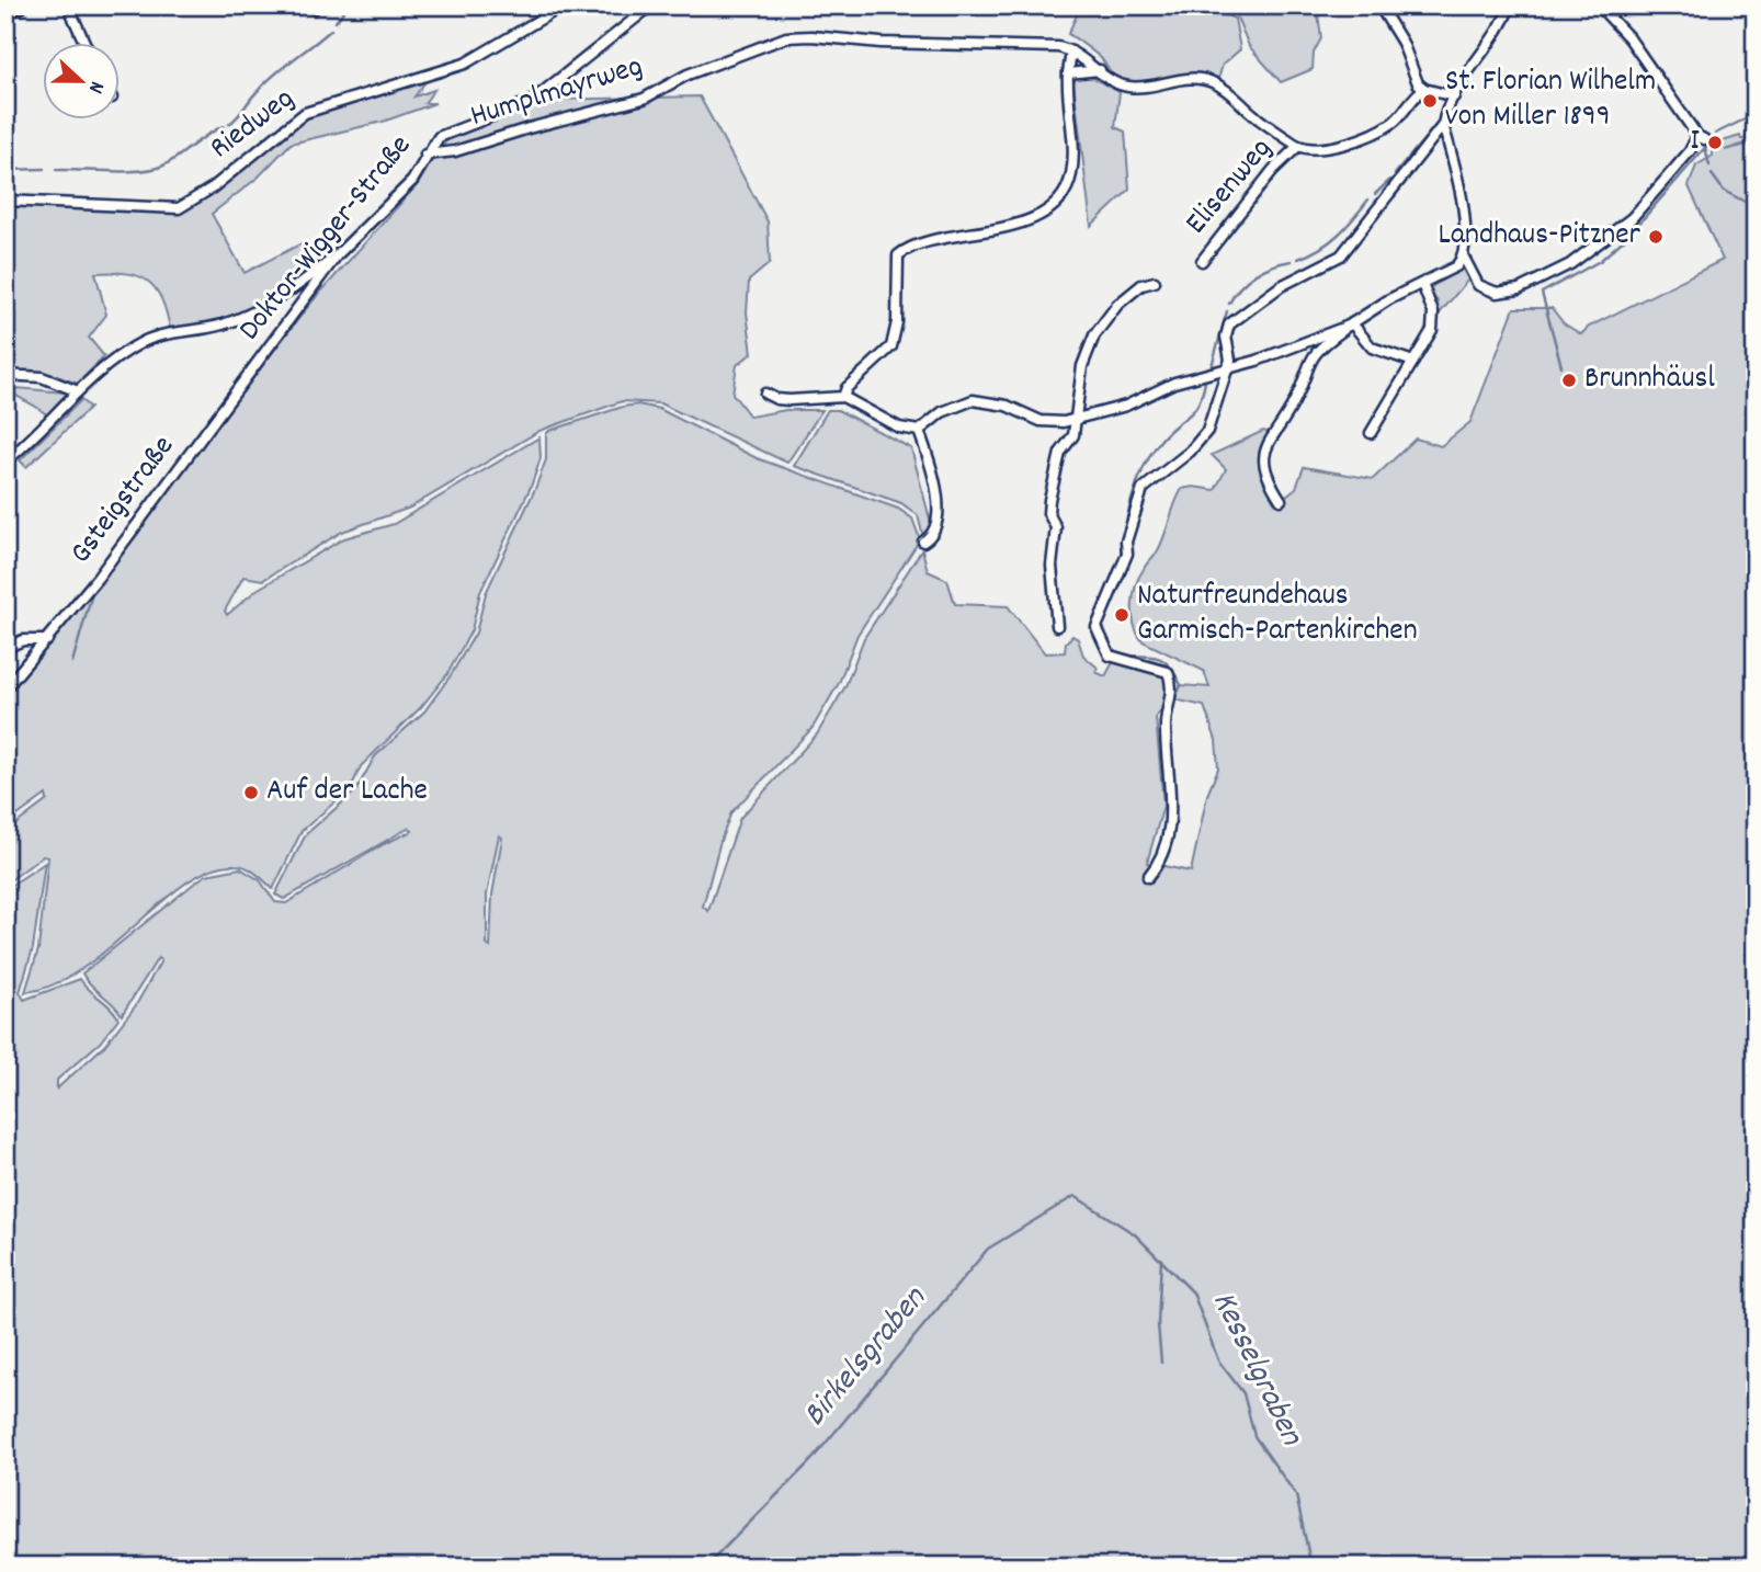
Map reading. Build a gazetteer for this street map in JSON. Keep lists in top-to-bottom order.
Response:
{
  "streets": {
    "street": [
      "Humplmayrweg",
      "Riedweg",
      "Elisenweg",
      "Doktor-Wigger-Straße",
      "Gsteigstraße"
    ]
  },
  "crossings": [
    ["Humplmayrweg", "Doktor-Wigger-Straße"],
    ["Doktor-Wigger-Straße", "Gsteigstraße"]
  ],
  "water": ["Birkelsgraben", "Kesselgraben"],
  "places": [
    "St. Florian Wilhelm von Miller 1899",
    "I",
    "Landhaus-Pitzner",
    "Brunnhäusl",
    "Naturfreundehaus Garmisch-Partenkirchen",
    "Auf der Lache"
  ],
  "north": "right"
}
